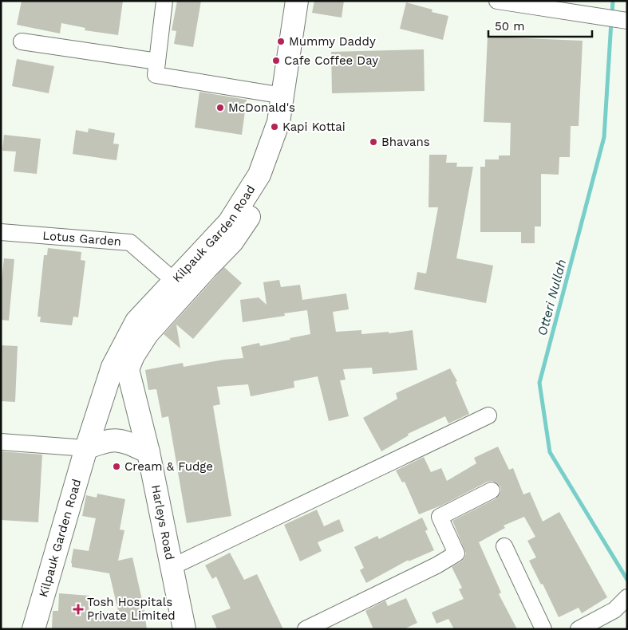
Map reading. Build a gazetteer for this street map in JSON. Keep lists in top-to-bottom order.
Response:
{
  "streets": {
    "main road": ["Kilpauk Garden Road", "Harleys Road"],
    "street": ["Lotus Garden"]
  },
  "crossings": [
    ["Kilpauk Garden Road", "Lotus Garden"]
  ],
  "water": ["Otteri Nullah"],
  "places": {
    "other": [
      "Mummy Daddy",
      "Cafe Coffee Day",
      "McDonald's",
      "Kapi Kottai",
      "Bhavans",
      "Cream & Fudge"
    ],
    "health": ["Tosh Hospitals Private Limited"]
  },
  "scale_bar": "50 m"
}
